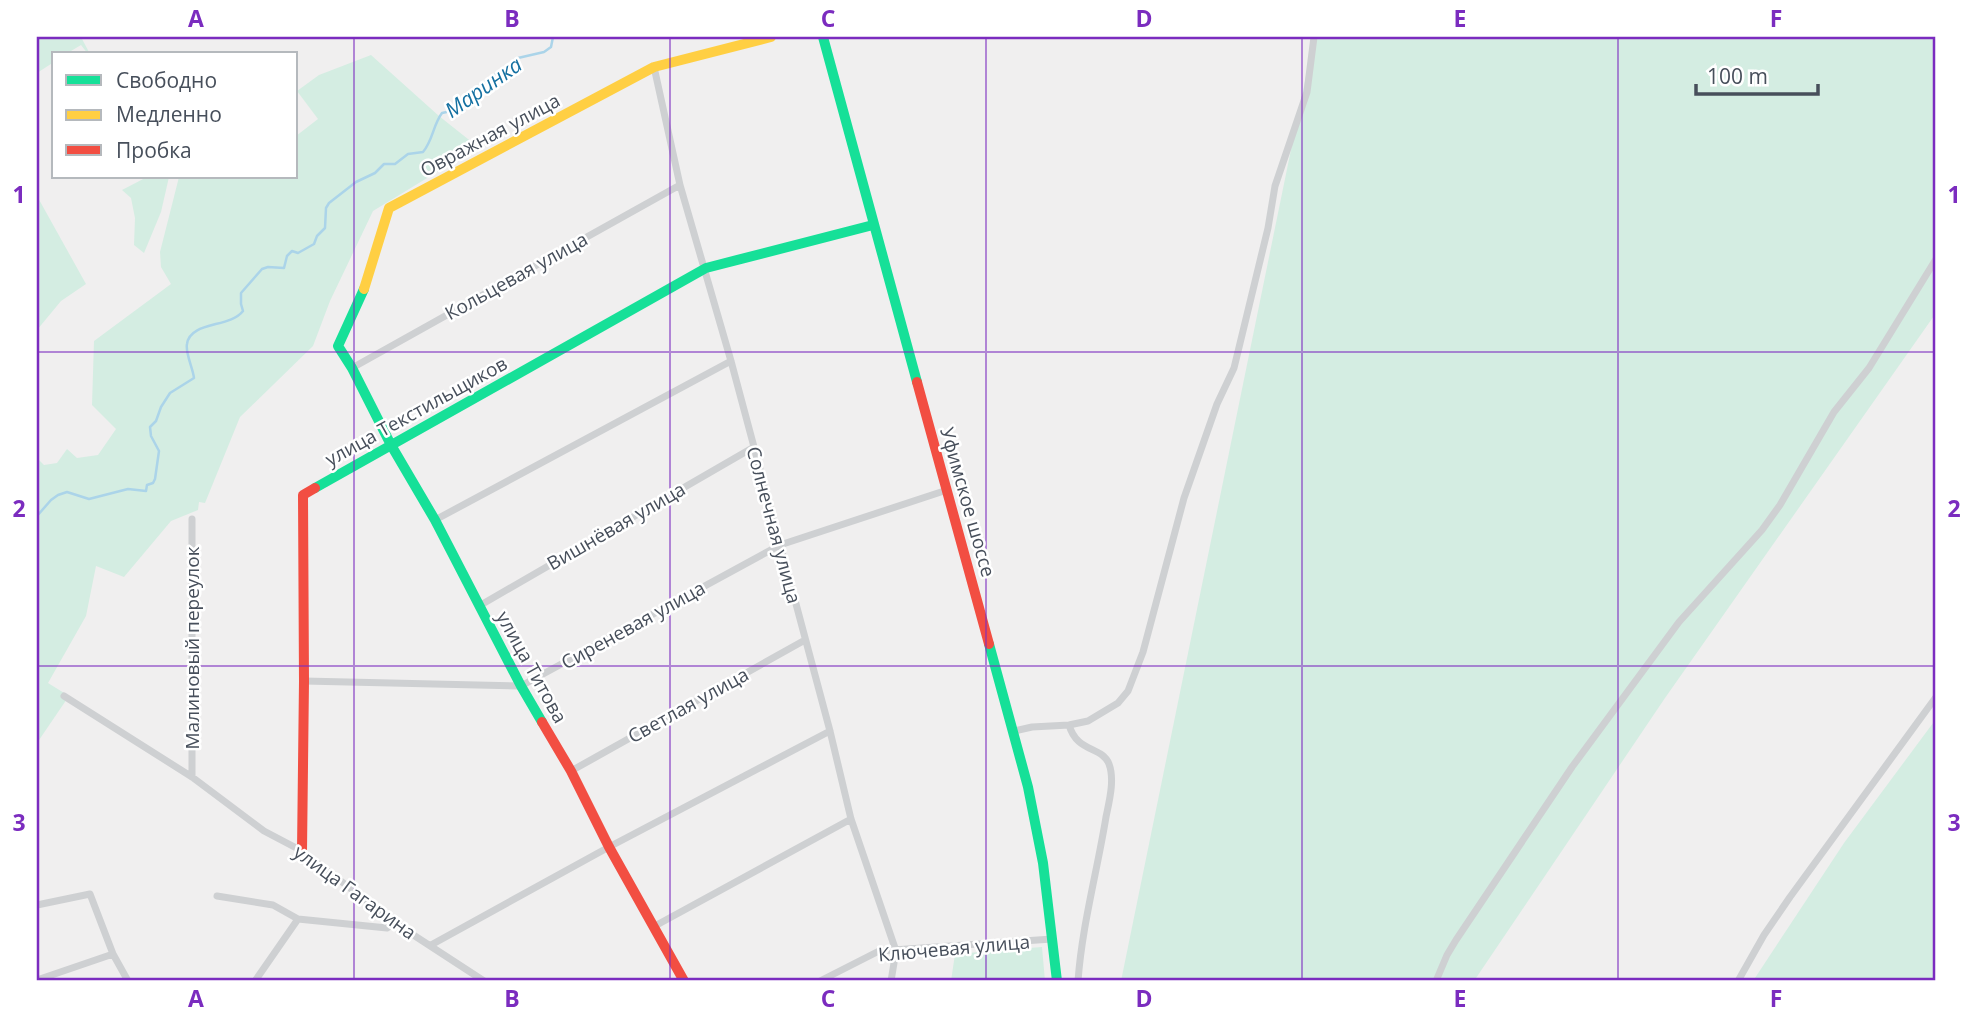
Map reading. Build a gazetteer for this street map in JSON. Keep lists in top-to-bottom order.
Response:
{
  "streets": {
    "street": [
      "Овражная улица",
      "Кольцевая улица",
      "улица Текстильщиков",
      "Уфимское шоссе",
      "Солнечная улица",
      "Вишнёвая улица",
      "Сиреневая улица",
      "Малиновый переулок",
      "улица Титова",
      "Светлая улица",
      "улица Гагарина",
      "Ключевая улица"
    ]
  },
  "crossings": [
    ["Овражная улица", "Кольцевая улица"],
    ["Овражная улица", "Солнечная улица"],
    ["Овражная улица", "улица Титова"],
    ["Кольцевая улица", "Солнечная улица"],
    ["Кольцевая улица", "улица Титова"],
    ["улица Текстильщиков", "Уфимское шоссе"],
    ["улица Текстильщиков", "Солнечная улица"],
    ["улица Текстильщиков", "Сиреневая улица"],
    ["улица Текстильщиков", "улица Титова"],
    ["улица Текстильщиков", "улица Гагарина"],
    ["Уфимское шоссе", "Сиреневая улица"],
    ["Уфимское шоссе", "Ключевая улица"],
    ["Солнечная улица", "Вишнёвая улица"],
    ["Солнечная улица", "Сиреневая улица"],
    ["Солнечная улица", "Светлая улица"],
    ["Солнечная улица", "Ключевая улица"],
    ["Вишнёвая улица", "улица Титова"],
    ["Сиреневая улица", "улица Титова"],
    ["Малиновый переулок", "улица Гагарина"],
    ["улица Титова", "Светлая улица"]
  ],
  "water": ["Маринка"],
  "legend": ["Свободно", "Медленно", "Пробка"],
  "scale_bar": "100 m",
  "grid": {
    "columns": [
      "A",
      "B",
      "C",
      "D",
      "E",
      "F"
    ],
    "rows": ["1", "2", "3"]
  }
}
